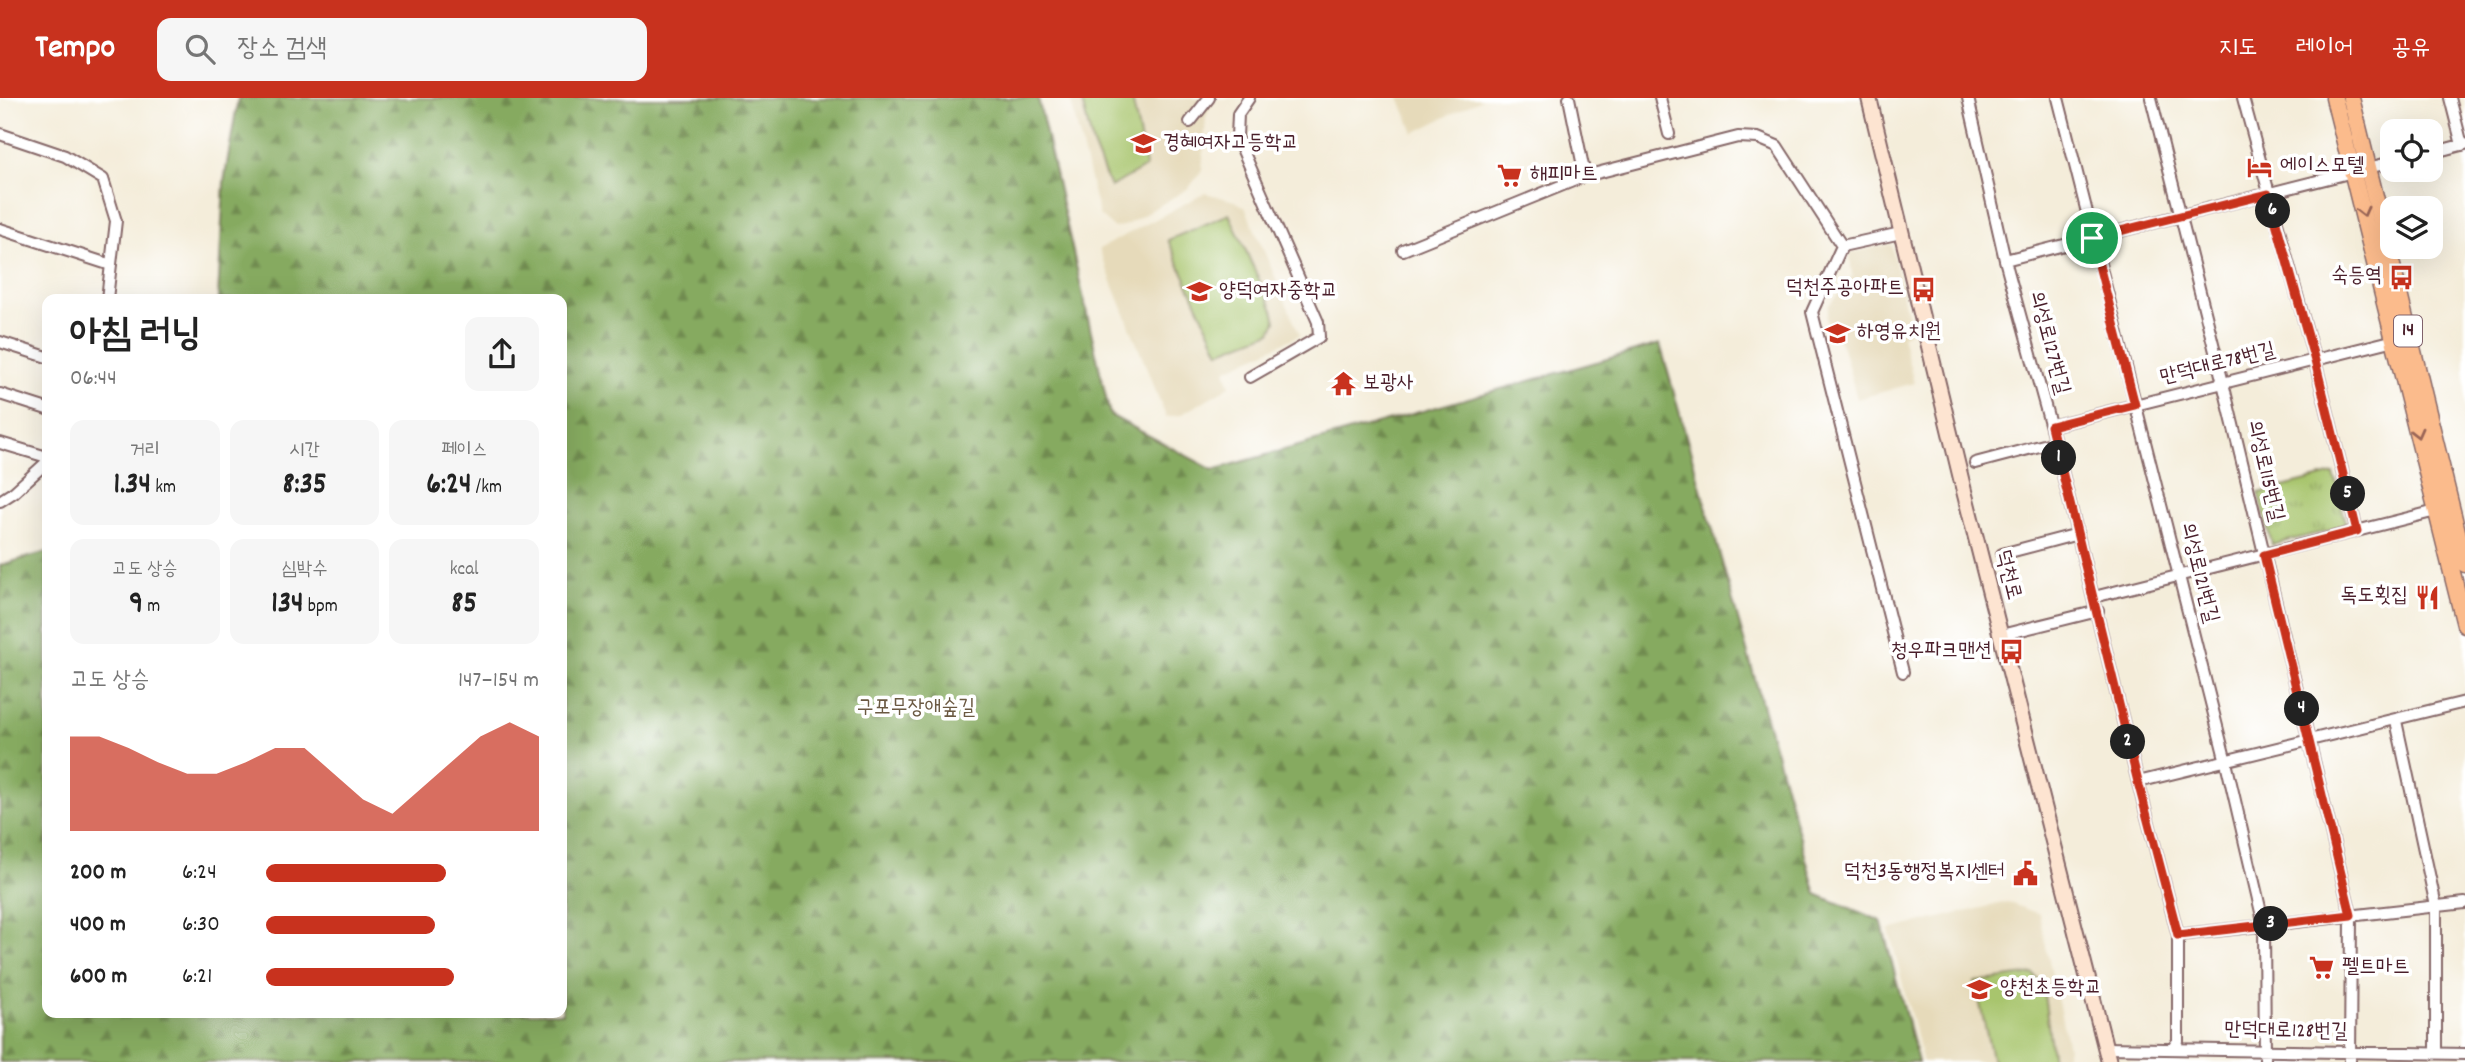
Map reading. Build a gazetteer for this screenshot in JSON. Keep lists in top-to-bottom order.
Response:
{
  "streets": {
    "main road": ["14", "덕천로"],
    "street": [
      "의성로127번길",
      "만덕대로78번길",
      "의성로115번길",
      "의성로121번길",
      "만덕대로128번길"
    ]
  },
  "crossings": [
    ["의성로127번길", "만덕대로78번길"],
    ["의성로127번길", "만덕대로128번길"],
    ["만덕대로78번길", "의성로115번길"],
    ["만덕대로78번길", "의성로121번길"],
    ["의성로115번길", "만덕대로128번길"],
    ["의성로121번길", "만덕대로128번길"],
    ["덕천로", "만덕대로128번길"]
  ],
  "parks": ["구포무장애숲길"],
  "places": {
    "school or university": [
      "경혜여자고등학교",
      "양덕여자중학교",
      "하영유치원",
      "양천초등학교"
    ],
    "hotel": ["에이스모텔"],
    "supermarket": ["해피마트", "펠트마트"],
    "bus stop": ["숙등역", "덕천주공아파트", "청우파크맨션"],
    "temple": ["보광사"],
    "restaurant": ["독도횟집"],
    "public building": ["덕천3동행정복지센터"]
  },
  "page": {
    "header": "Tempo",
    "search": "장소 검색",
    "nav": ["지도", "레이어", "공유"],
    "pins": [
      "6",
      "1",
      "5",
      "4",
      "2",
      "3"
    ],
    "heading": ["아침 러닝", "06:44"],
    "stats": [
      ["거리", "1.34 km"],
      ["시간", "8:35"],
      ["페이스", "6:24 /km"],
      ["고도 상승", "9 m"],
      ["심박수", "134 bpm"],
      ["kcal", "85"]
    ],
    "chart": ["고도 상승", "147–154 m"],
    "list": [
      {
        "name": "200 m",
        "note": "6:24"
      },
      {
        "name": "400 m",
        "note": "6:30"
      },
      {
        "name": "600 m",
        "note": "6:21"
      }
    ]
  }
}
